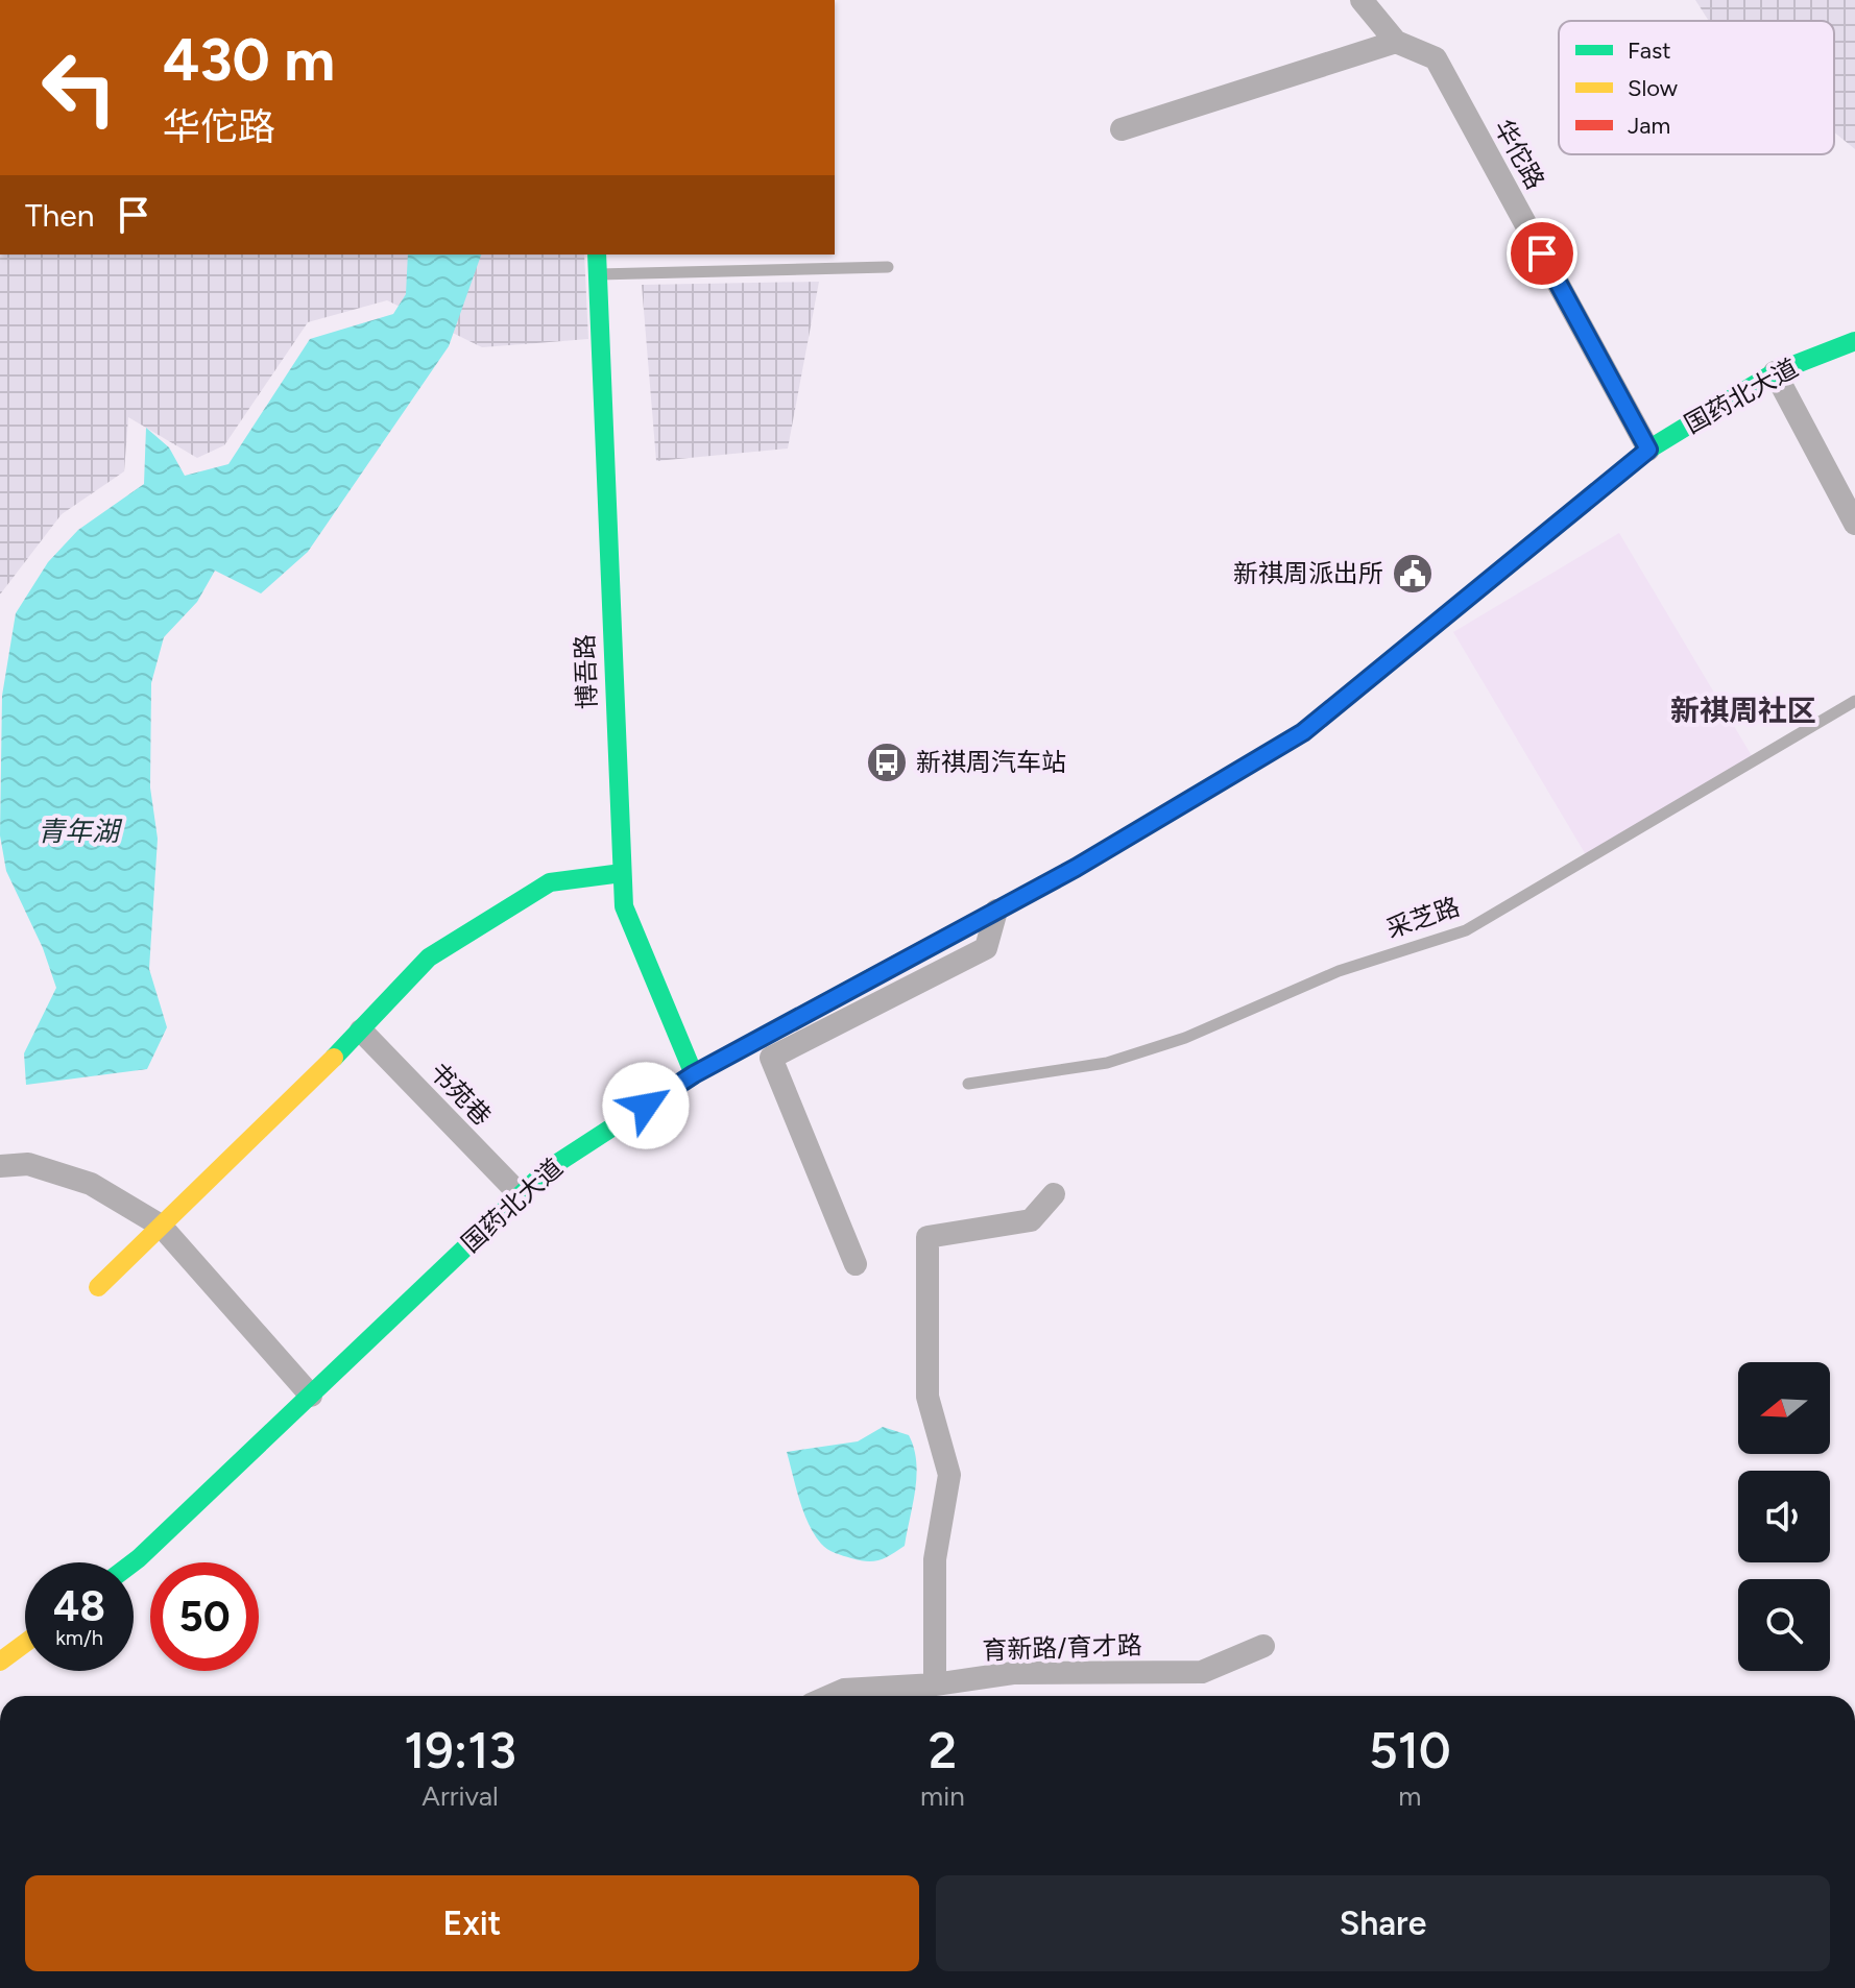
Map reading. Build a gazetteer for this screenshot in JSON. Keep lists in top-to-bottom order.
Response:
{
  "streets": {
    "main road": ["国药北大道", "博吾路"],
    "street": ["华佗路", "书苑巷", "育新路/育才路"],
    "lane": ["采芝路"]
  },
  "crossings": [
    ["华佗路", "国药北大道"],
    ["国药北大道", "博吾路"],
    ["国药北大道", "书苑巷"]
  ],
  "districts": ["新祺周社区"],
  "water": ["青年湖"],
  "places": {
    "public building": ["新祺周派出所"],
    "bus stop": ["新祺周汽车站"]
  },
  "legend": ["Fast", "Slow", "Jam"],
  "north": "left",
  "page": {
    "turn": ["430 m", "华佗路"],
    "then": "Then",
    "speed": "48 km/h",
    "limit": "50",
    "eta": [
      "19:13",
      "Arrival",
      "2",
      "min",
      "510",
      "m"
    ],
    "buttons": ["Exit", "Share"]
  }
}
